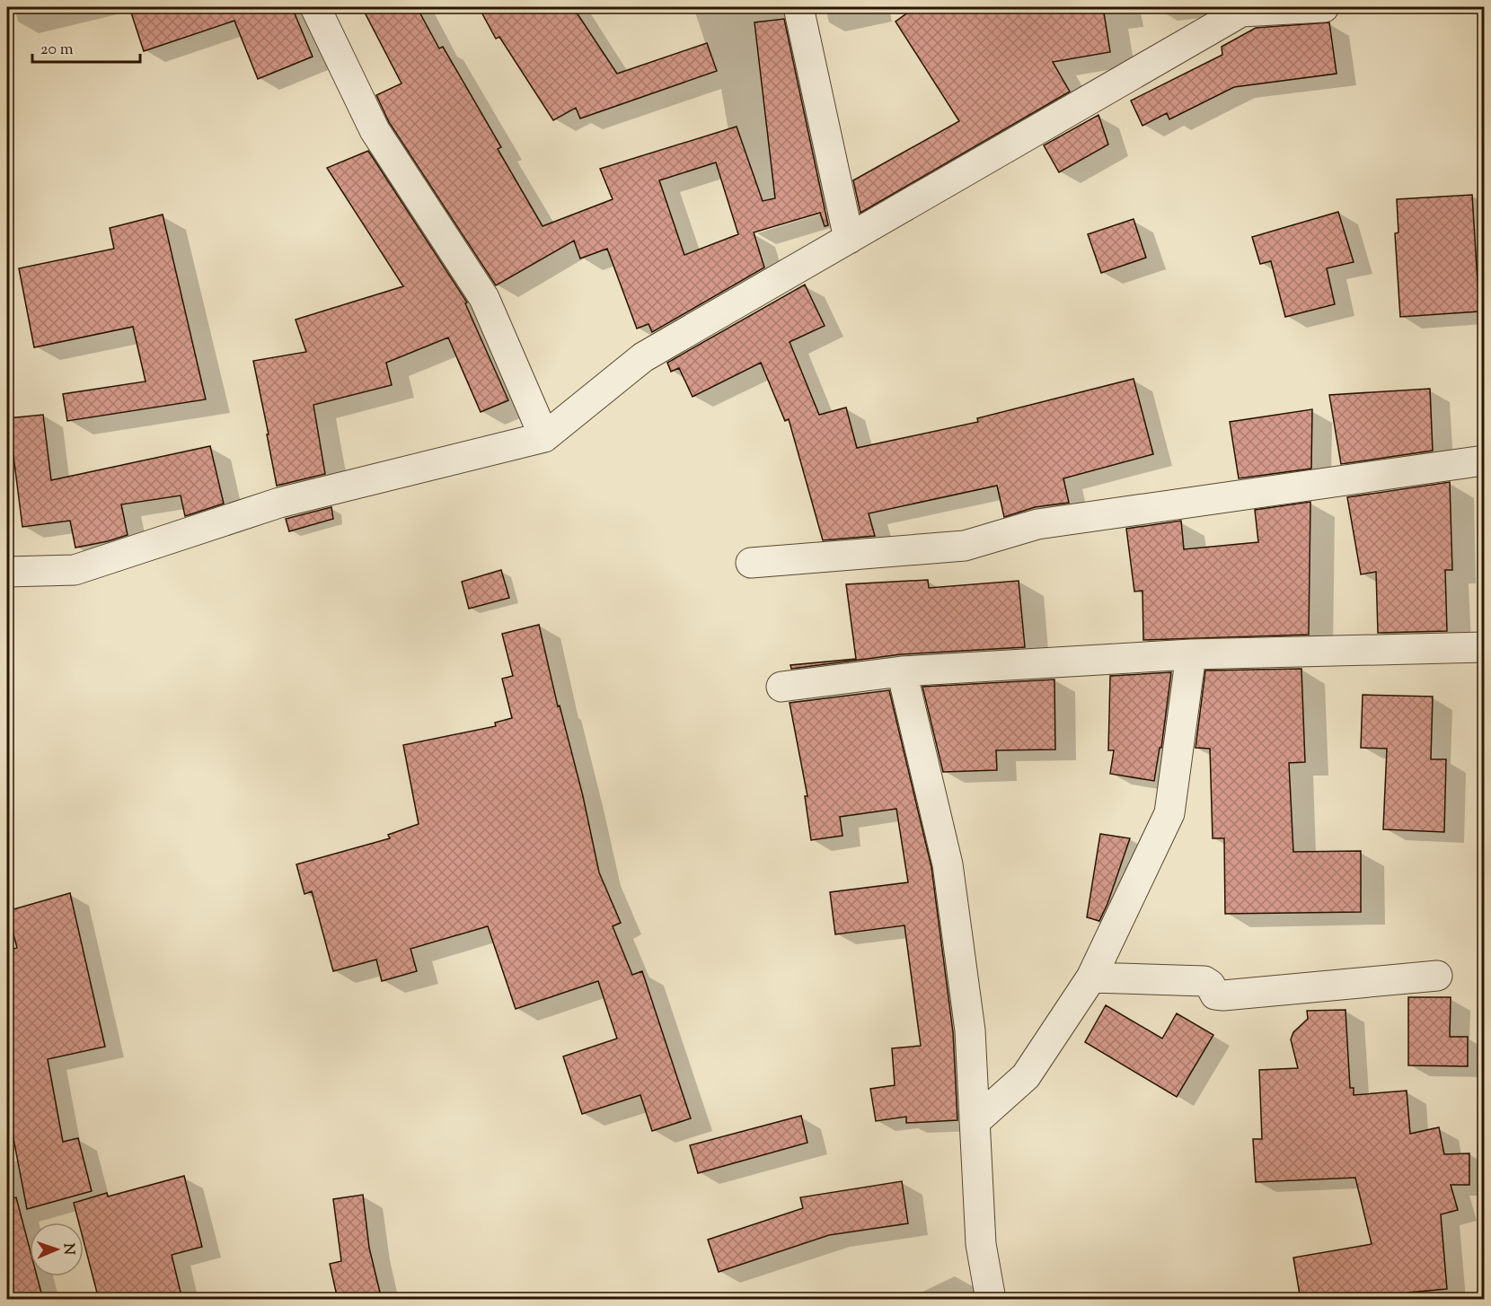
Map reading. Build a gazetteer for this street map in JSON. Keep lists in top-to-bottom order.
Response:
{
  "scale_bar": "20 m",
  "north": "right"
}
